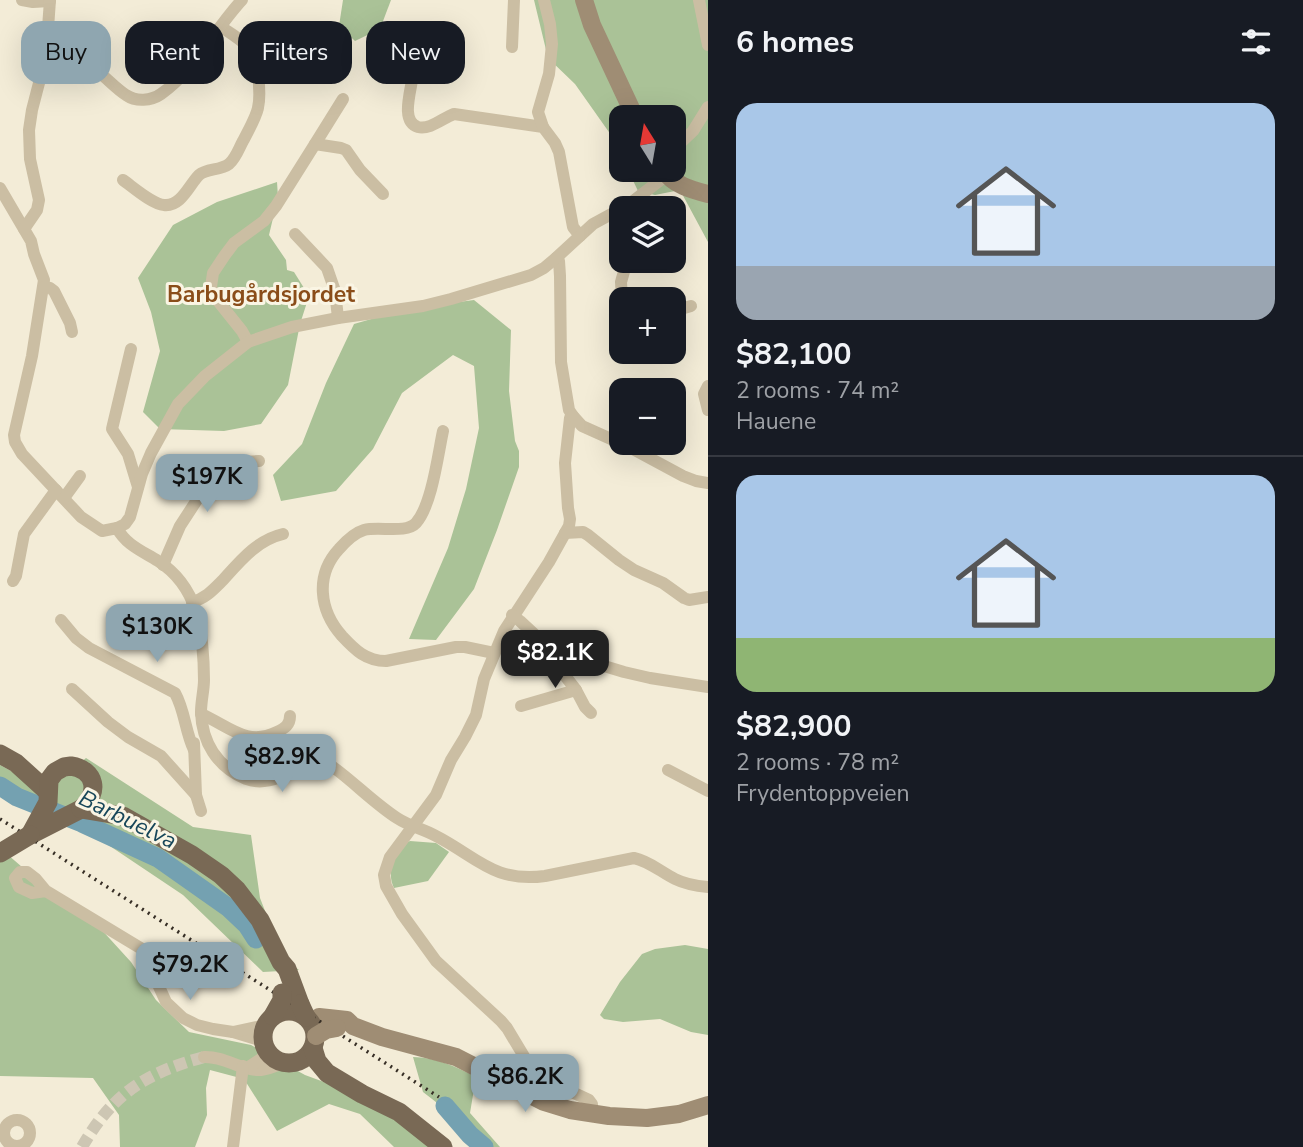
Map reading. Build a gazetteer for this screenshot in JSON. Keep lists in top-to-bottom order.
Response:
{
  "districts": ["Barbugårdsjordet"],
  "water": ["Barbuelva"],
  "north": "top",
  "page": {
    "heading": "6 homes",
    "chip": [
      "Buy",
      "Rent",
      "Filters",
      "New"
    ],
    "list": [
      {
        "name": "$82,100",
        "note": "2 rooms · 74 m² · Hauene"
      },
      {
        "name": "$82,900",
        "note": "2 rooms · 78 m² · Frydentoppveien"
      }
    ],
    "map_buttons": ["+", "−"],
    "price": [
      "$197K",
      "$130K",
      "$82.1K",
      "$82.9K",
      "$79.2K",
      "$86.2K"
    ]
  }
}
